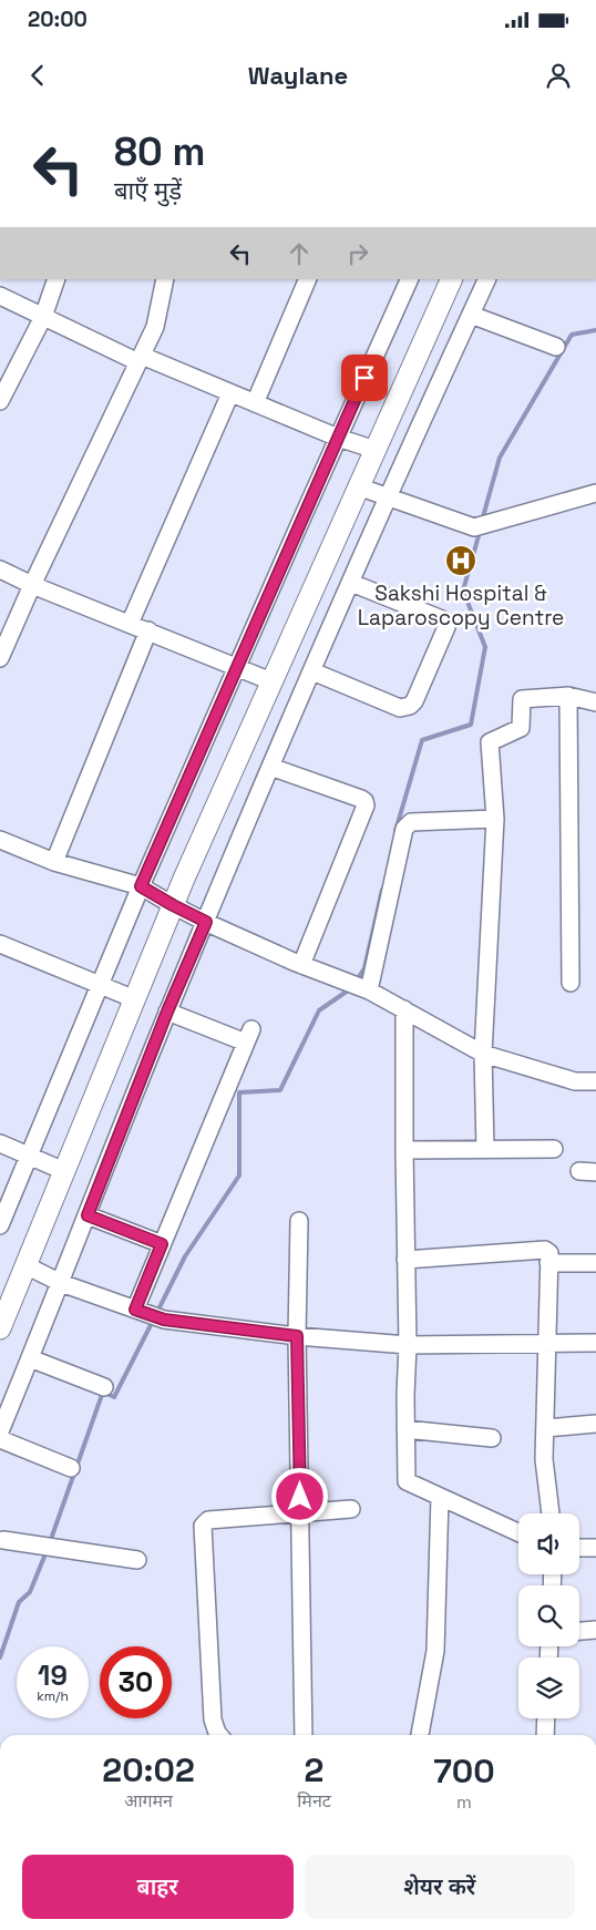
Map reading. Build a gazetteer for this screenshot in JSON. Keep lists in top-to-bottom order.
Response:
{
  "places": {
    "hospital": ["Sakshi Hospital & Laparoscopy Centre"]
  },
  "page": {
    "status": "20:00",
    "header": "Waylane",
    "turn": ["80 m", "बाएँ मुड़ें"],
    "speed": "19 km/h",
    "limit": "30",
    "eta": [
      "20:02",
      "आगमन",
      "2",
      "मिनट",
      "700",
      "m"
    ],
    "buttons": ["बाहर", "शेयर करें"]
  }
}
